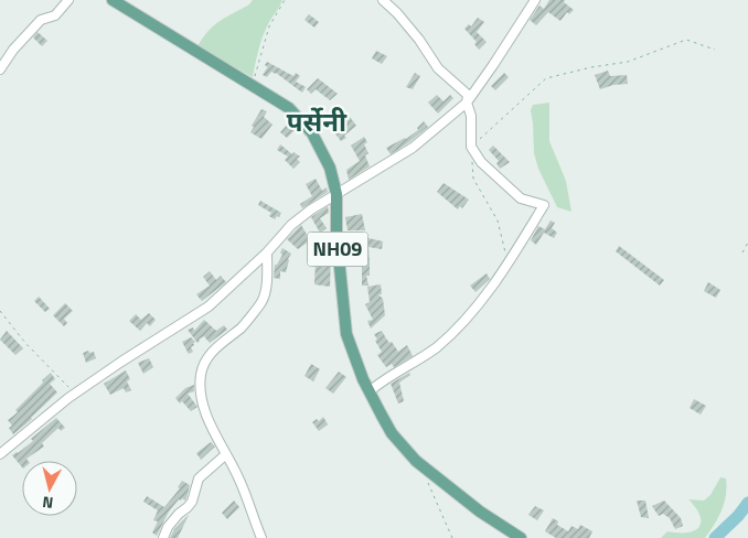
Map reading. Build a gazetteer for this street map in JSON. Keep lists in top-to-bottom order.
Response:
{
  "streets": {
    "main road": ["NH09"]
  },
  "districts": ["पर्सेनी"],
  "north": "bottom"
}
